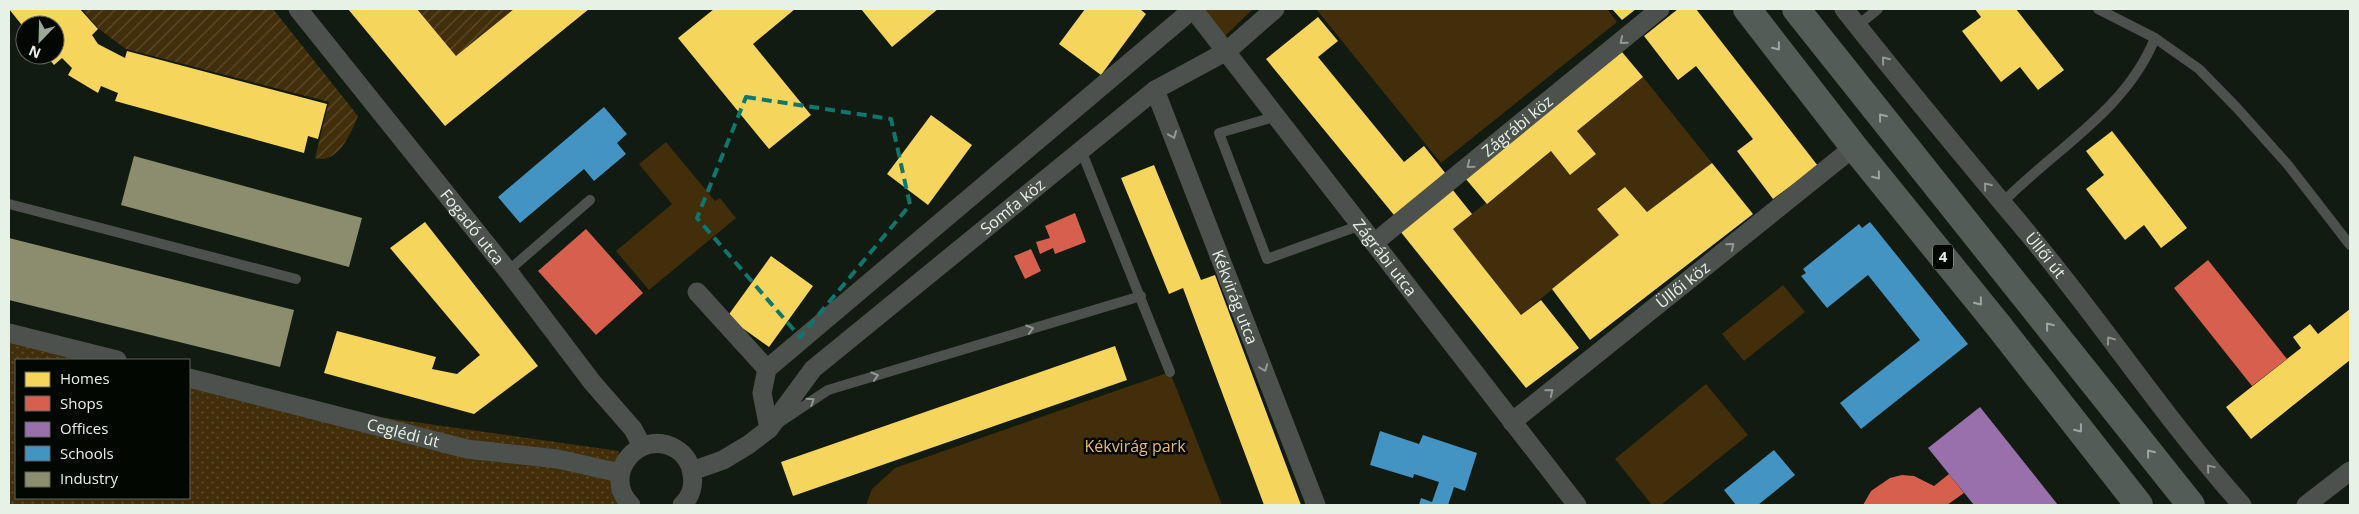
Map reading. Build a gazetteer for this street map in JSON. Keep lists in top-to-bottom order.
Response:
{
  "streets": {
    "main road": ["4"],
    "street": [
      "Zágrábi köz",
      "Somfa köz",
      "Fogadó utca",
      "Üllői út",
      "Zágrábi utca",
      "Üllői köz",
      "Kékvirág utca",
      "Ceglédi út"
    ]
  },
  "crossings": [
    ["Zágrábi köz", "Zágrábi utca"],
    ["Somfa köz", "Zágrábi utca"],
    ["Somfa köz", "Kékvirág utca"],
    ["Zágrábi utca", "Üllői köz"],
    ["4", "Üllői köz"]
  ],
  "one_way": [
    "Zágrábi köz",
    "Üllői út",
    "Üllői köz",
    "Kékvirág utca"
  ],
  "parks": ["Kékvirág park"],
  "legend": [
    "Homes",
    "Shops",
    "Offices",
    "Schools",
    "Industry"
  ],
  "north": "bottom left"
}
